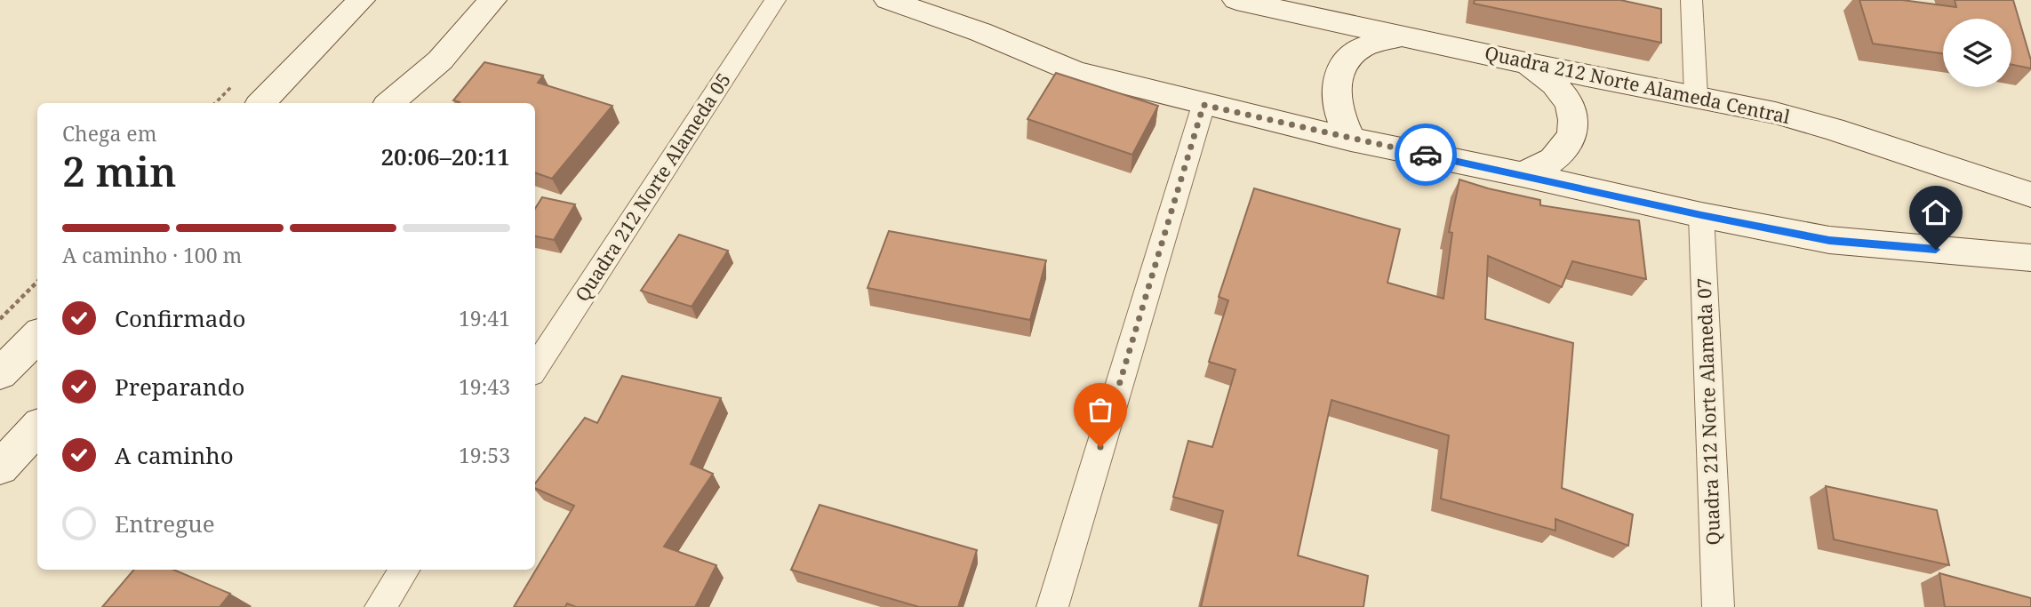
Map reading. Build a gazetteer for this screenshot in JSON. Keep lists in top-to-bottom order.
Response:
{
  "streets": {
    "street": ["Quadra 212 Norte Alameda Central", "Quadra 212 Norte Alameda 05", "Quadra 212 Norte Alameda 07"]
  },
  "page": {
    "heading": ["2 min", "Chega em", "20:06–20:11"],
    "bar": "A caminho · 100 m",
    "list": [
      ["Confirmado", "19:41"],
      ["Preparando", "19:43"],
      ["A caminho", "19:53"],
      "Entregue"
    ]
  }
}
